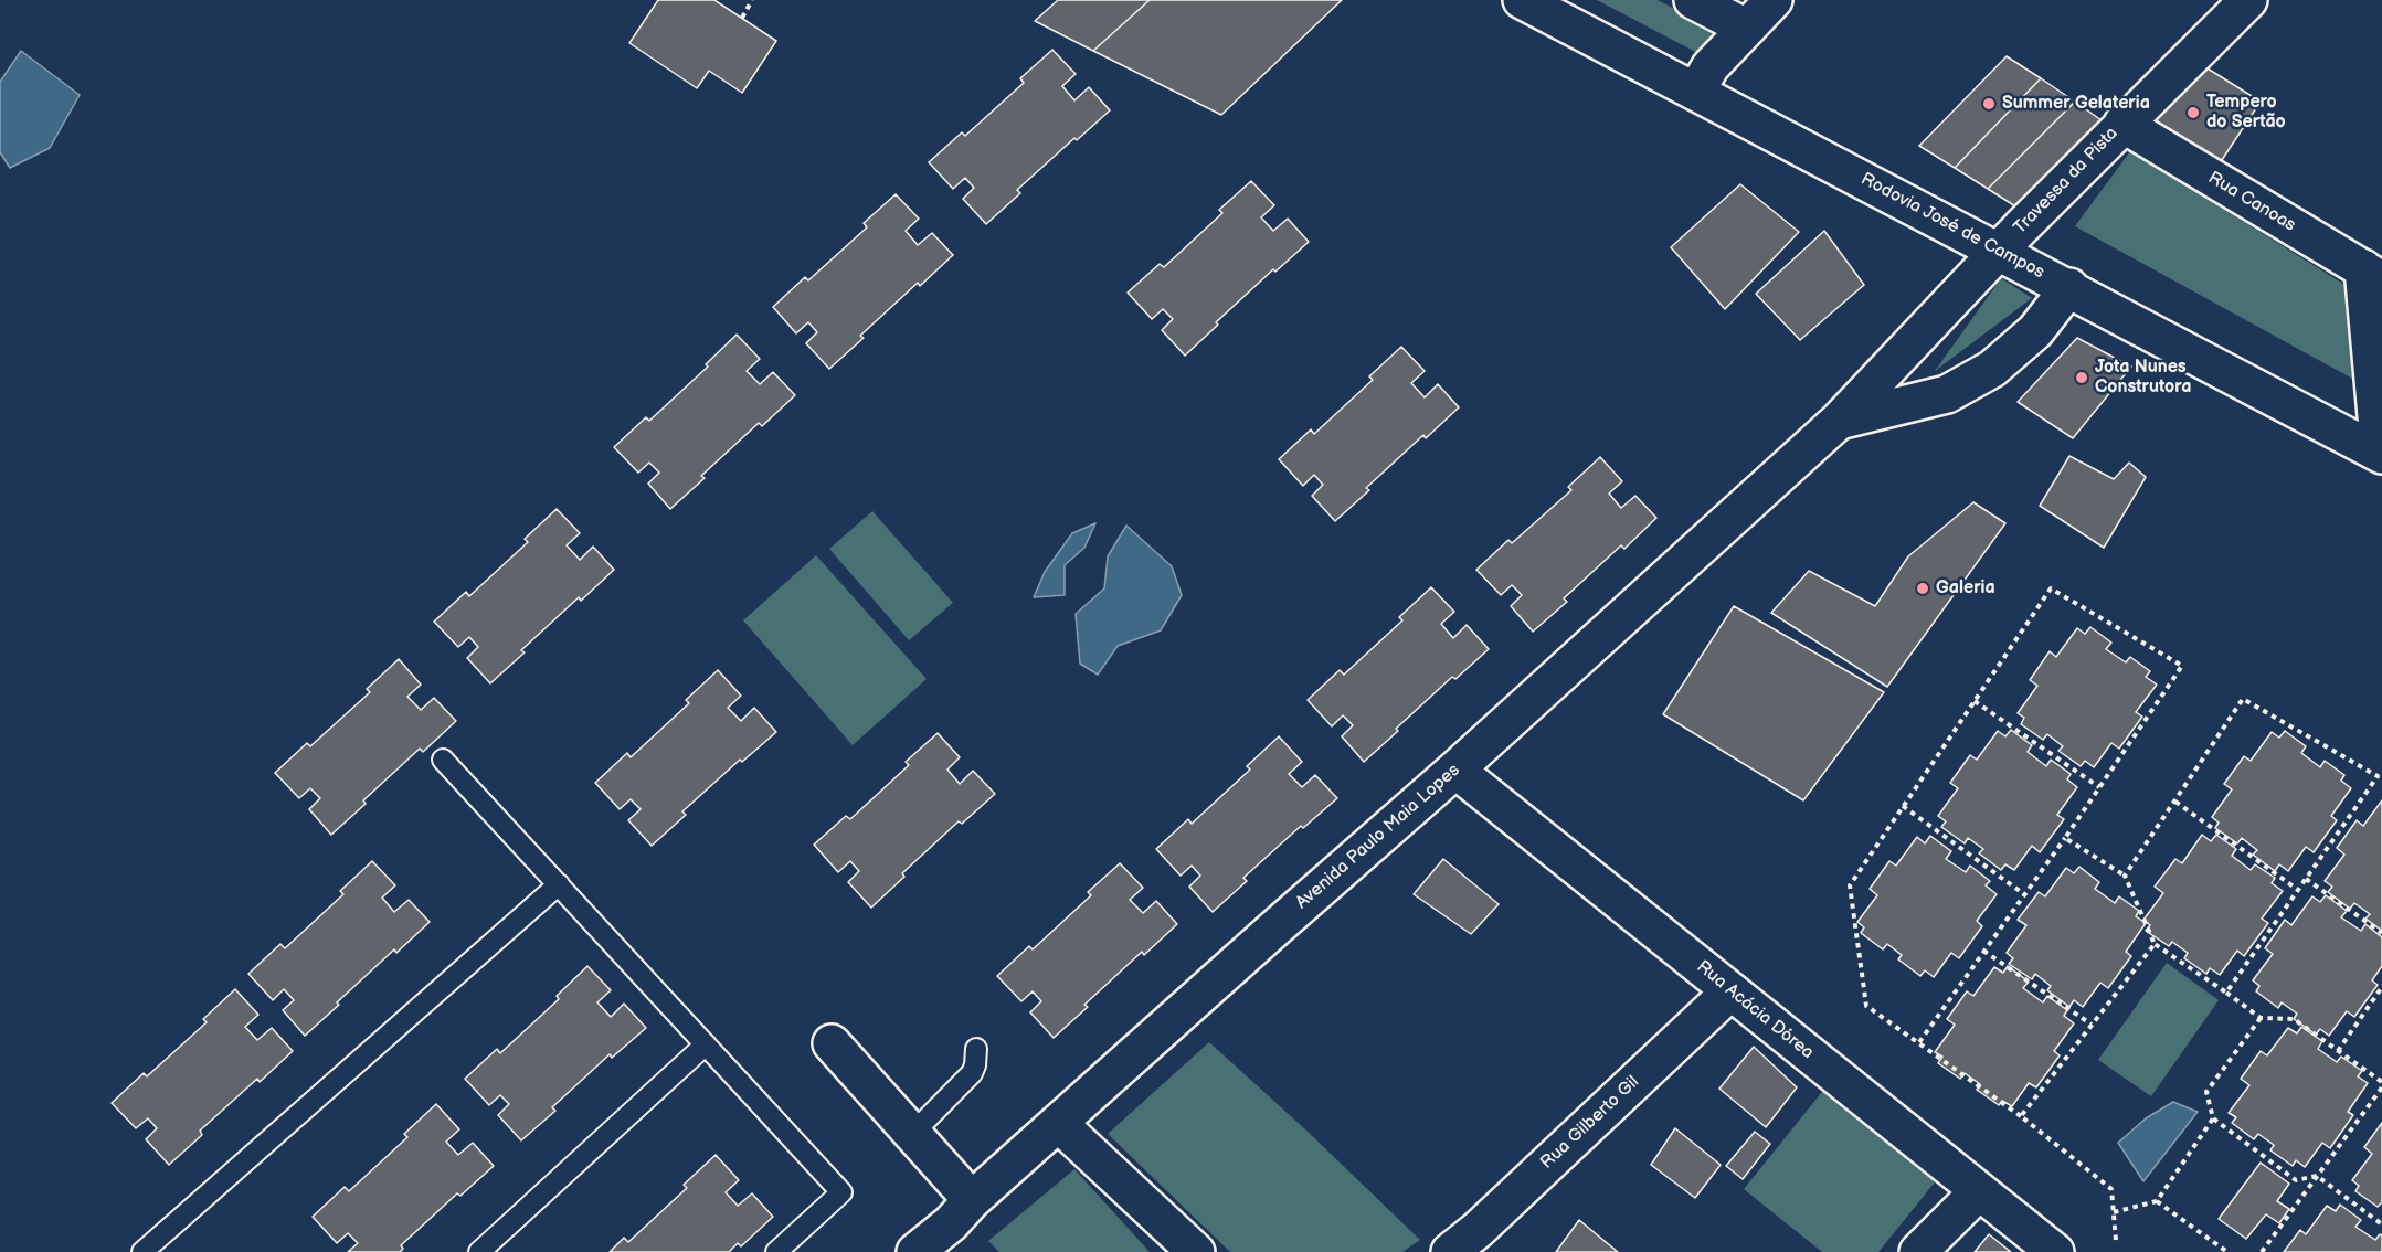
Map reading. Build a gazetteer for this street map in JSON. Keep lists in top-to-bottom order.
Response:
{
  "streets": {
    "street": [
      "Travessa da Pista",
      "Rua Canoas",
      "Rodovia José de Campos",
      "Avenida Paulo Maia Lopes",
      "Rua Acácia Dórea",
      "Rua Gilberto Gil"
    ]
  },
  "crossings": [
    ["Travessa da Pista", "Rua Canoas"],
    ["Travessa da Pista", "Rodovia José de Campos"],
    ["Travessa da Pista", "Avenida Paulo Maia Lopes"],
    ["Rodovia José de Campos", "Avenida Paulo Maia Lopes"],
    ["Avenida Paulo Maia Lopes", "Rua Acácia Dórea"],
    ["Rua Acácia Dórea", "Rua Gilberto Gil"]
  ],
  "places": [
    "Summer Gelateria",
    "Tempero do Sertão",
    "Jota Nunes Construtora",
    "Galeria"
  ]
}
